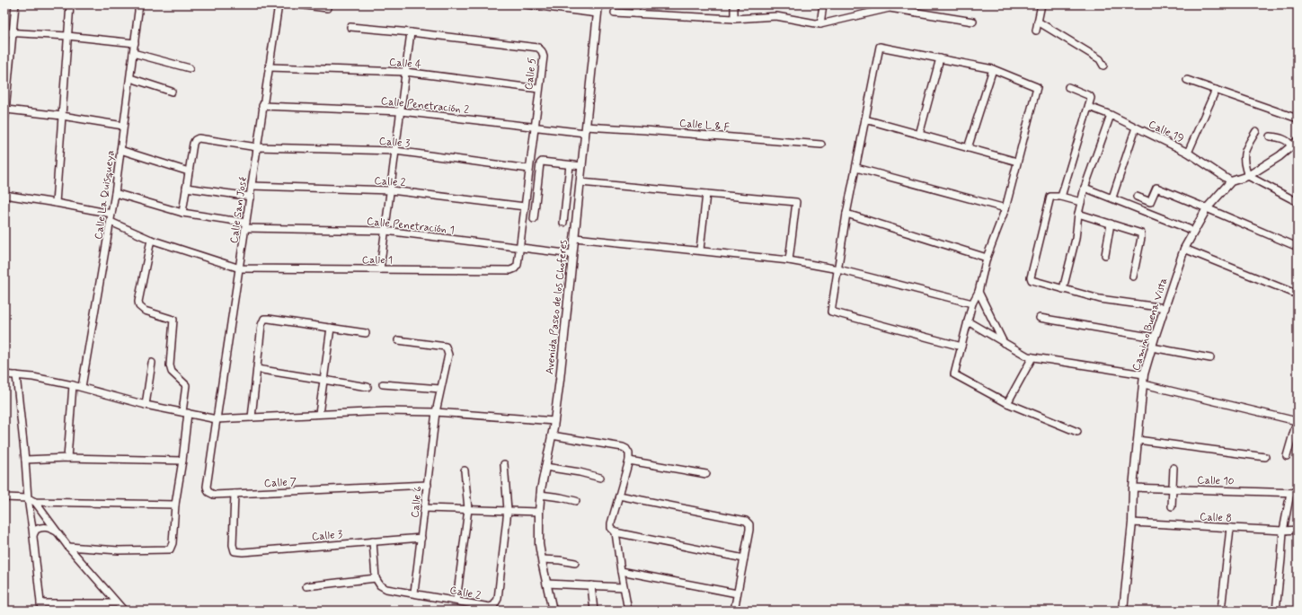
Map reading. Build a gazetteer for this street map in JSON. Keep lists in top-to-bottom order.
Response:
{
  "streets": {
    "street": [
      "Calle 4",
      "Calle 5",
      "Calle Penetración 2",
      "Calle L & F",
      "Calle 19",
      "Calle 3",
      "Calle 2",
      "Calle La Quisqueya",
      "Calle San José",
      "Calle Penetración 1",
      "Calle 1",
      "Avenida Paseo de los Choferes",
      "Camino Buena Vista",
      "Calle 10",
      "Calle 7",
      "Calle 6",
      "Calle 8"
    ]
  },
  "crossings": [
    ["Calle 4", "Calle 5"],
    ["Calle 4", "Calle San José"],
    ["Calle 5", "Calle Penetración 2"],
    ["Calle 5", "Calle 3"],
    ["Calle 5", "Calle 2"],
    ["Calle 5", "Calle Penetración 1"],
    ["Calle 5", "Calle 1"],
    ["Calle Penetración 2", "Calle L & F"],
    ["Calle Penetración 2", "Calle San José"],
    ["Calle Penetración 2", "Avenida Paseo de los Choferes"],
    ["Calle L & F", "Avenida Paseo de los Choferes"],
    ["Calle 19", "Camino Buena Vista"],
    ["Calle 3", "Calle San José"],
    ["Calle 3", "Calle 7"],
    ["Calle 3", "Calle 6"],
    ["Calle 2", "Calle San José"],
    ["Calle 2", "Calle 6"],
    ["Calle La Quisqueya", "Calle Penetración 1"],
    ["Calle La Quisqueya", "Calle 1"],
    ["Calle San José", "Calle Penetración 1"],
    ["Calle San José", "Calle 1"],
    ["Calle San José", "Calle 7"],
    ["Calle Penetración 1", "Avenida Paseo de los Choferes"],
    ["Camino Buena Vista", "Calle 10"],
    ["Camino Buena Vista", "Calle 8"],
    ["Calle 7", "Calle 6"]
  ]
}
